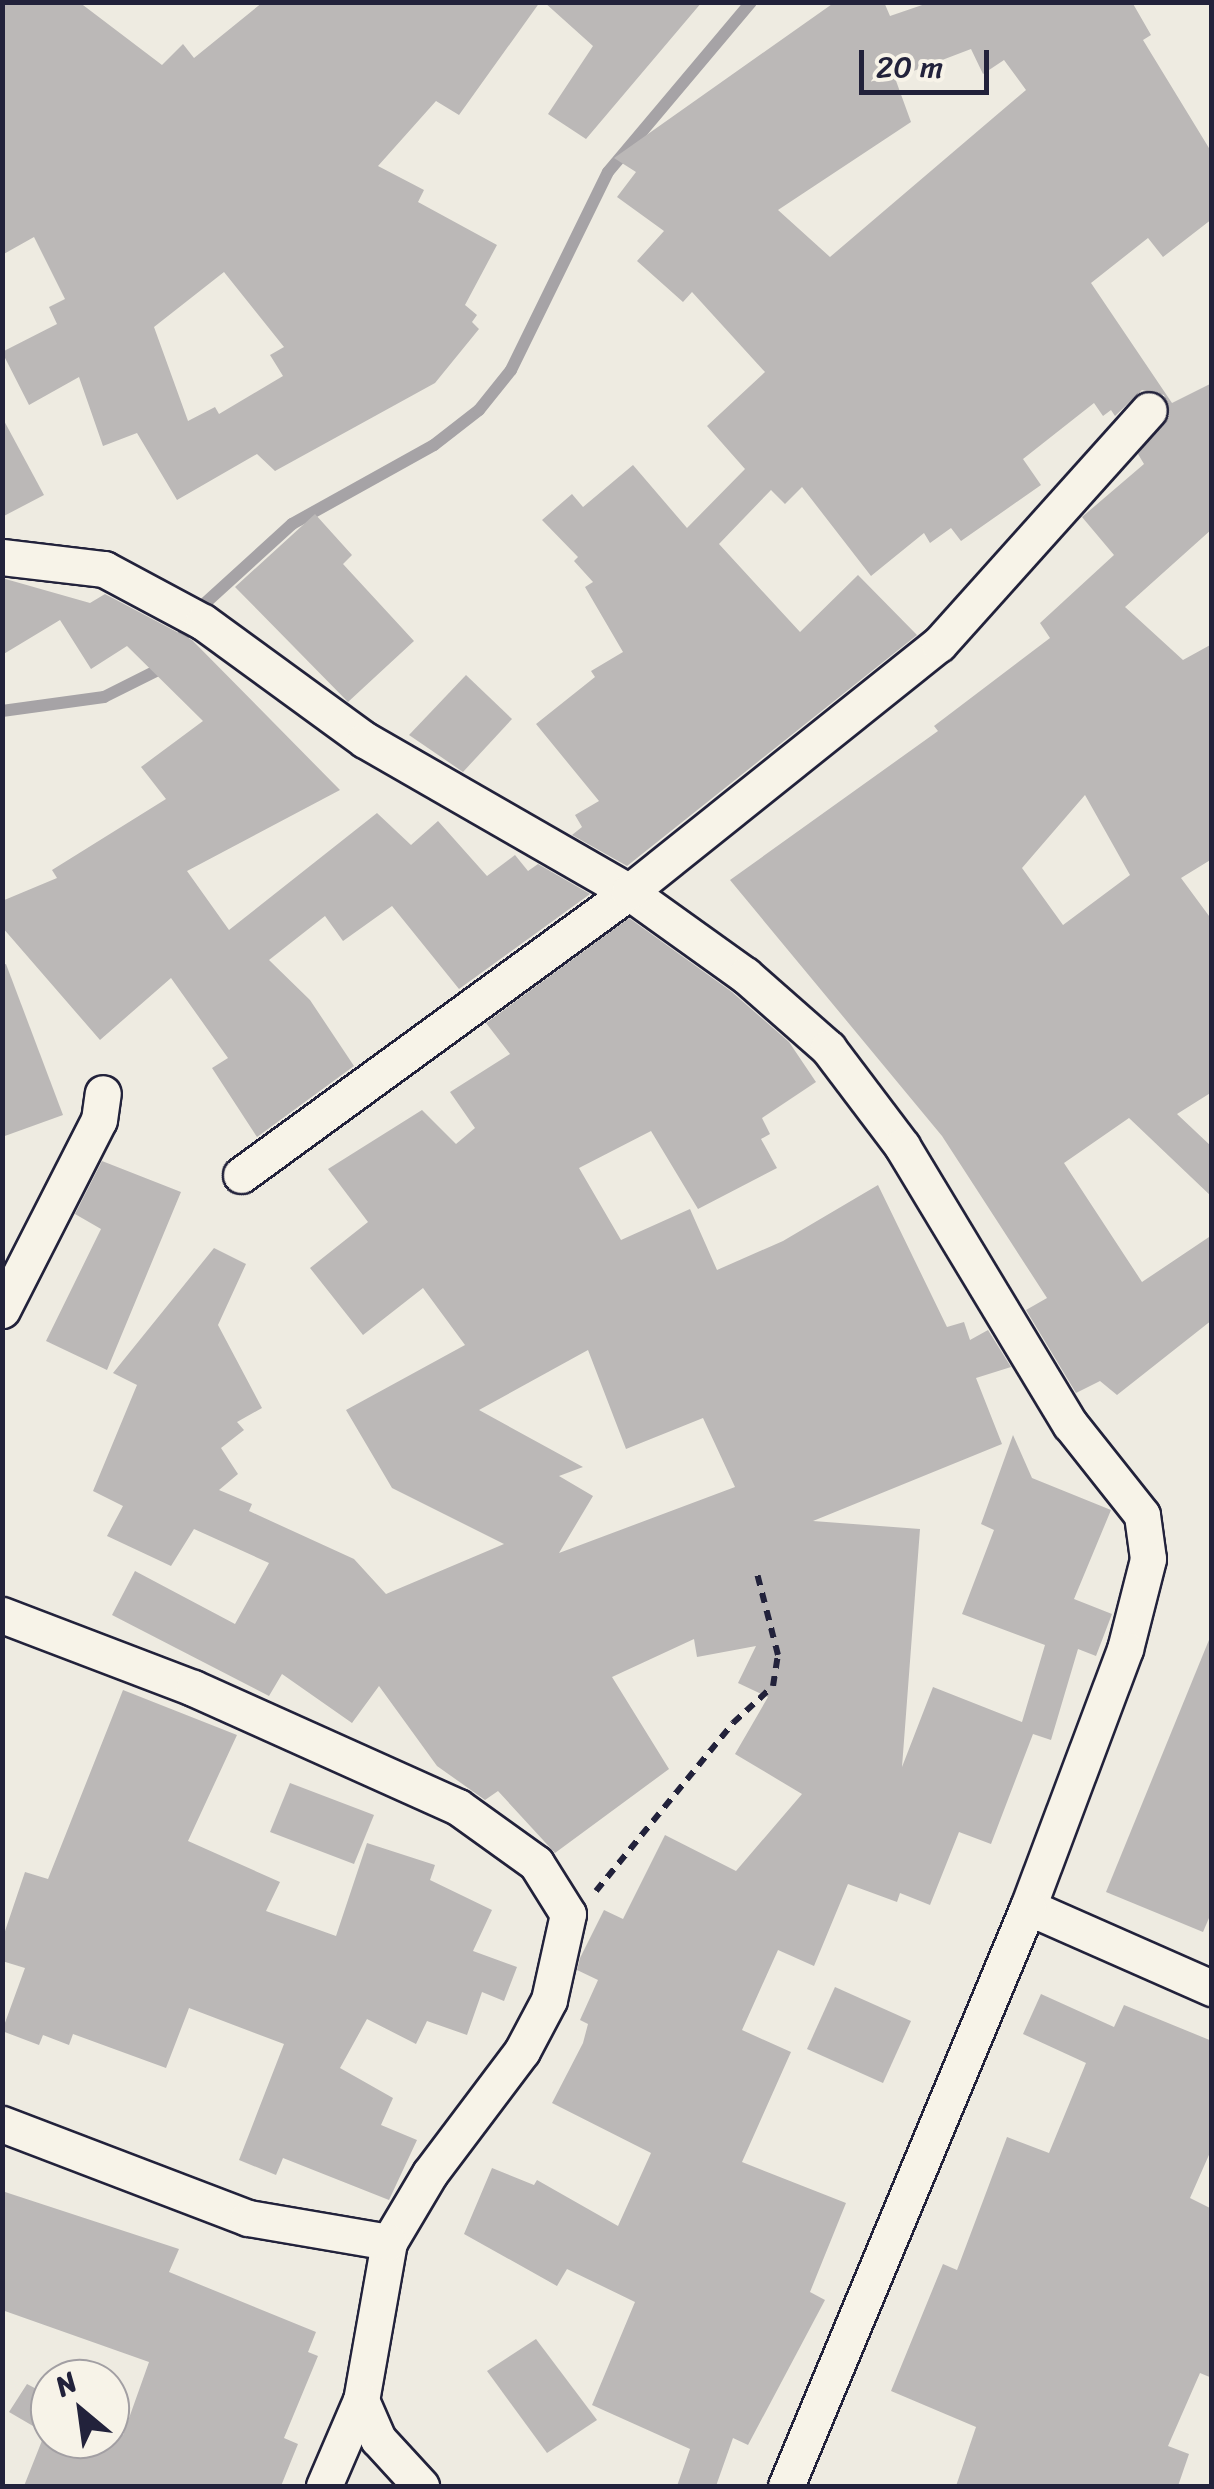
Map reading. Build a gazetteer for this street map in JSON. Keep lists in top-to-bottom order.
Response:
{
  "scale_bar": "20 m",
  "north": "top left"
}
